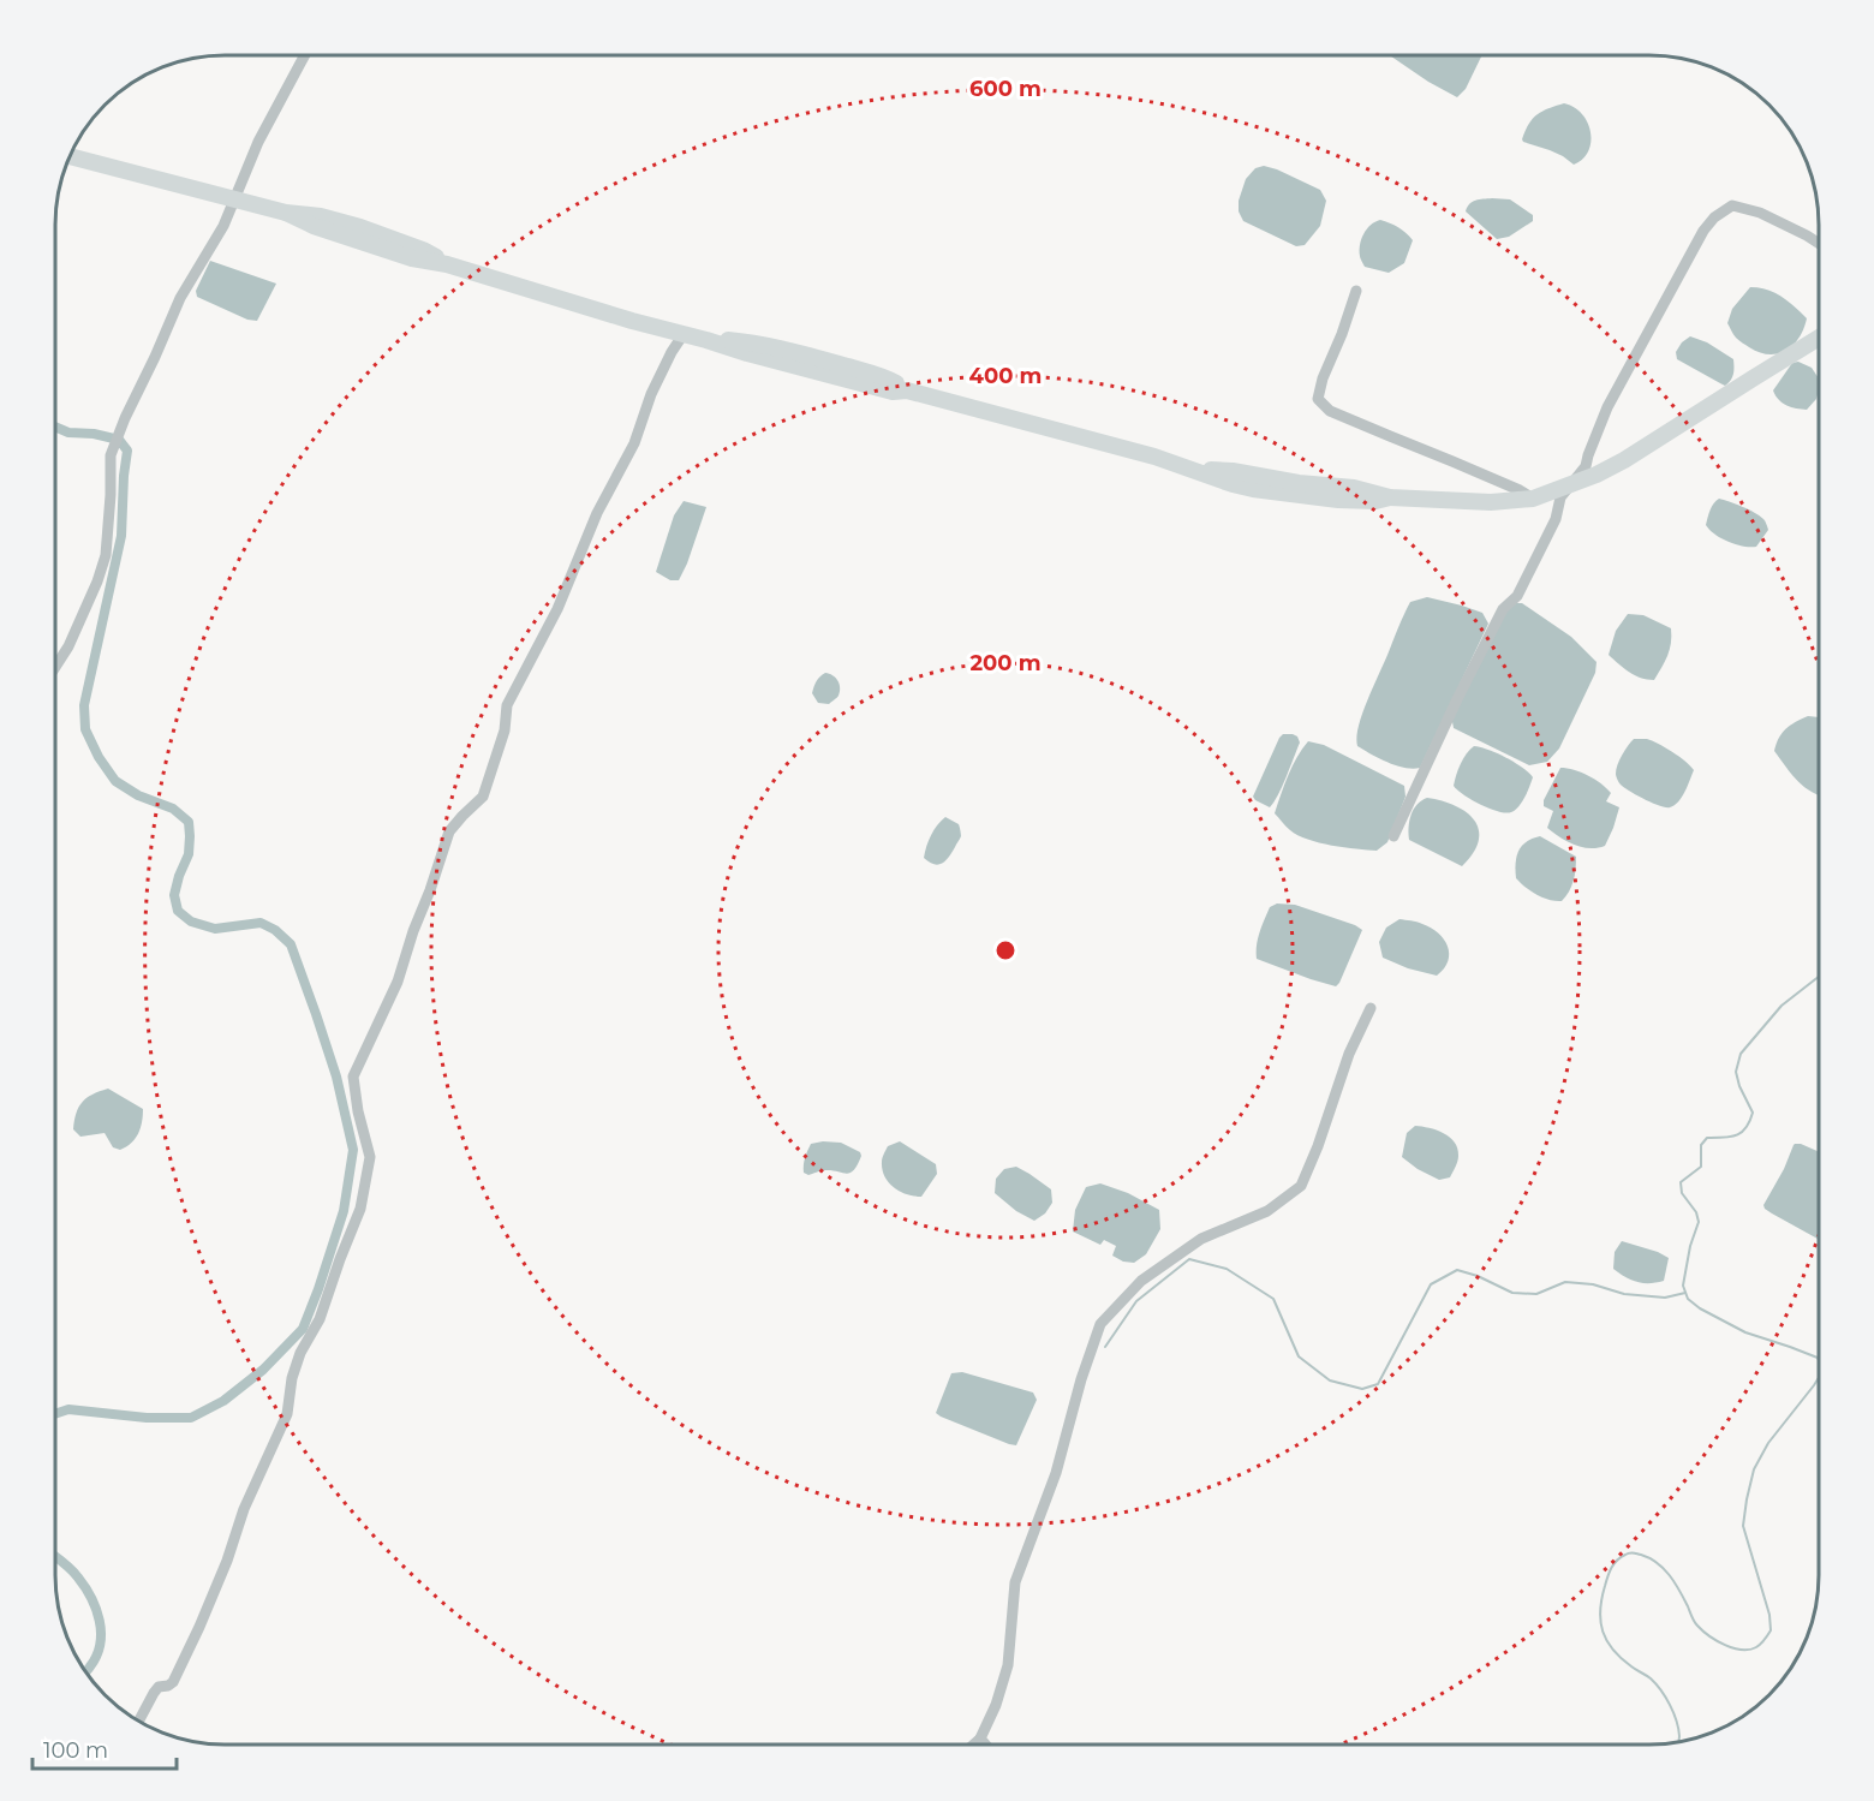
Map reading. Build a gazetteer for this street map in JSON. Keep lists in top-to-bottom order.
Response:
{
  "scale_bar": "100 m",
  "rings": ["600 m", "400 m", "200 m"]
}
